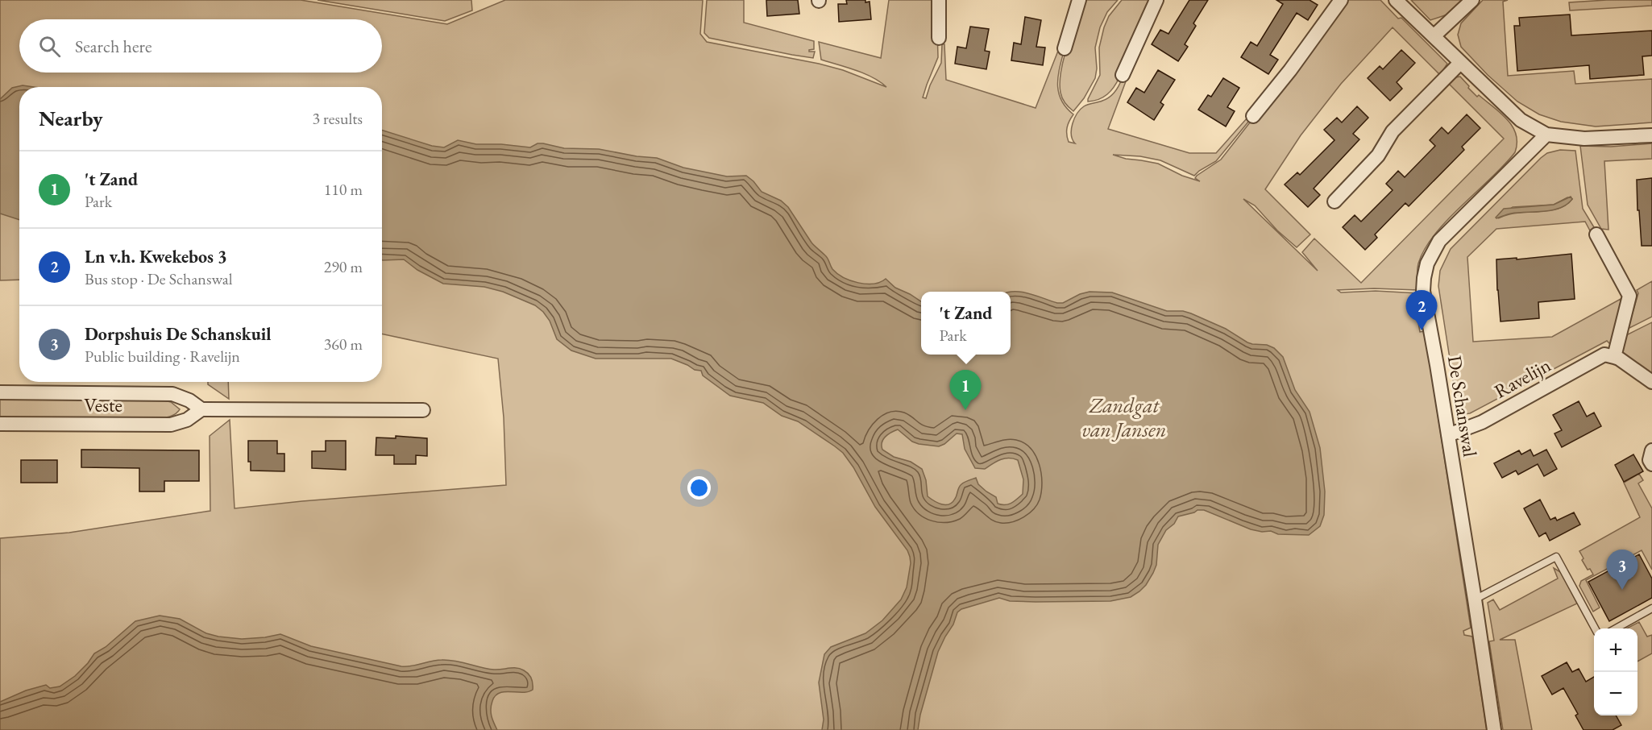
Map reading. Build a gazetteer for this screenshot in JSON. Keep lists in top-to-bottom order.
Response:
{
  "streets": {
    "street": ["Ravelijn", "Veste", "De Schanswal"]
  },
  "crossings": [
    ["Ravelijn", "De Schanswal"]
  ],
  "water": ["Zandgat van Jansen"],
  "page": {
    "search": "Search here",
    "heading": ["Nearby", "3 results"],
    "list": [
      {
        "mark": "1",
        "name": "'t Zand",
        "note": "Park",
        "value": "110 m"
      },
      {
        "mark": "2",
        "name": "Ln v.h. Kwekebos 3",
        "note": "Bus stop · De Schanswal",
        "value": "290 m"
      },
      {
        "mark": "3",
        "name": "Dorpshuis De Schanskuil",
        "note": "Public building · Ravelijn",
        "value": "360 m"
      }
    ],
    "pins": ["2", "1", "3"],
    "popup": ["'t Zand", "Park"],
    "map_buttons": ["+", "−"]
  }
}
